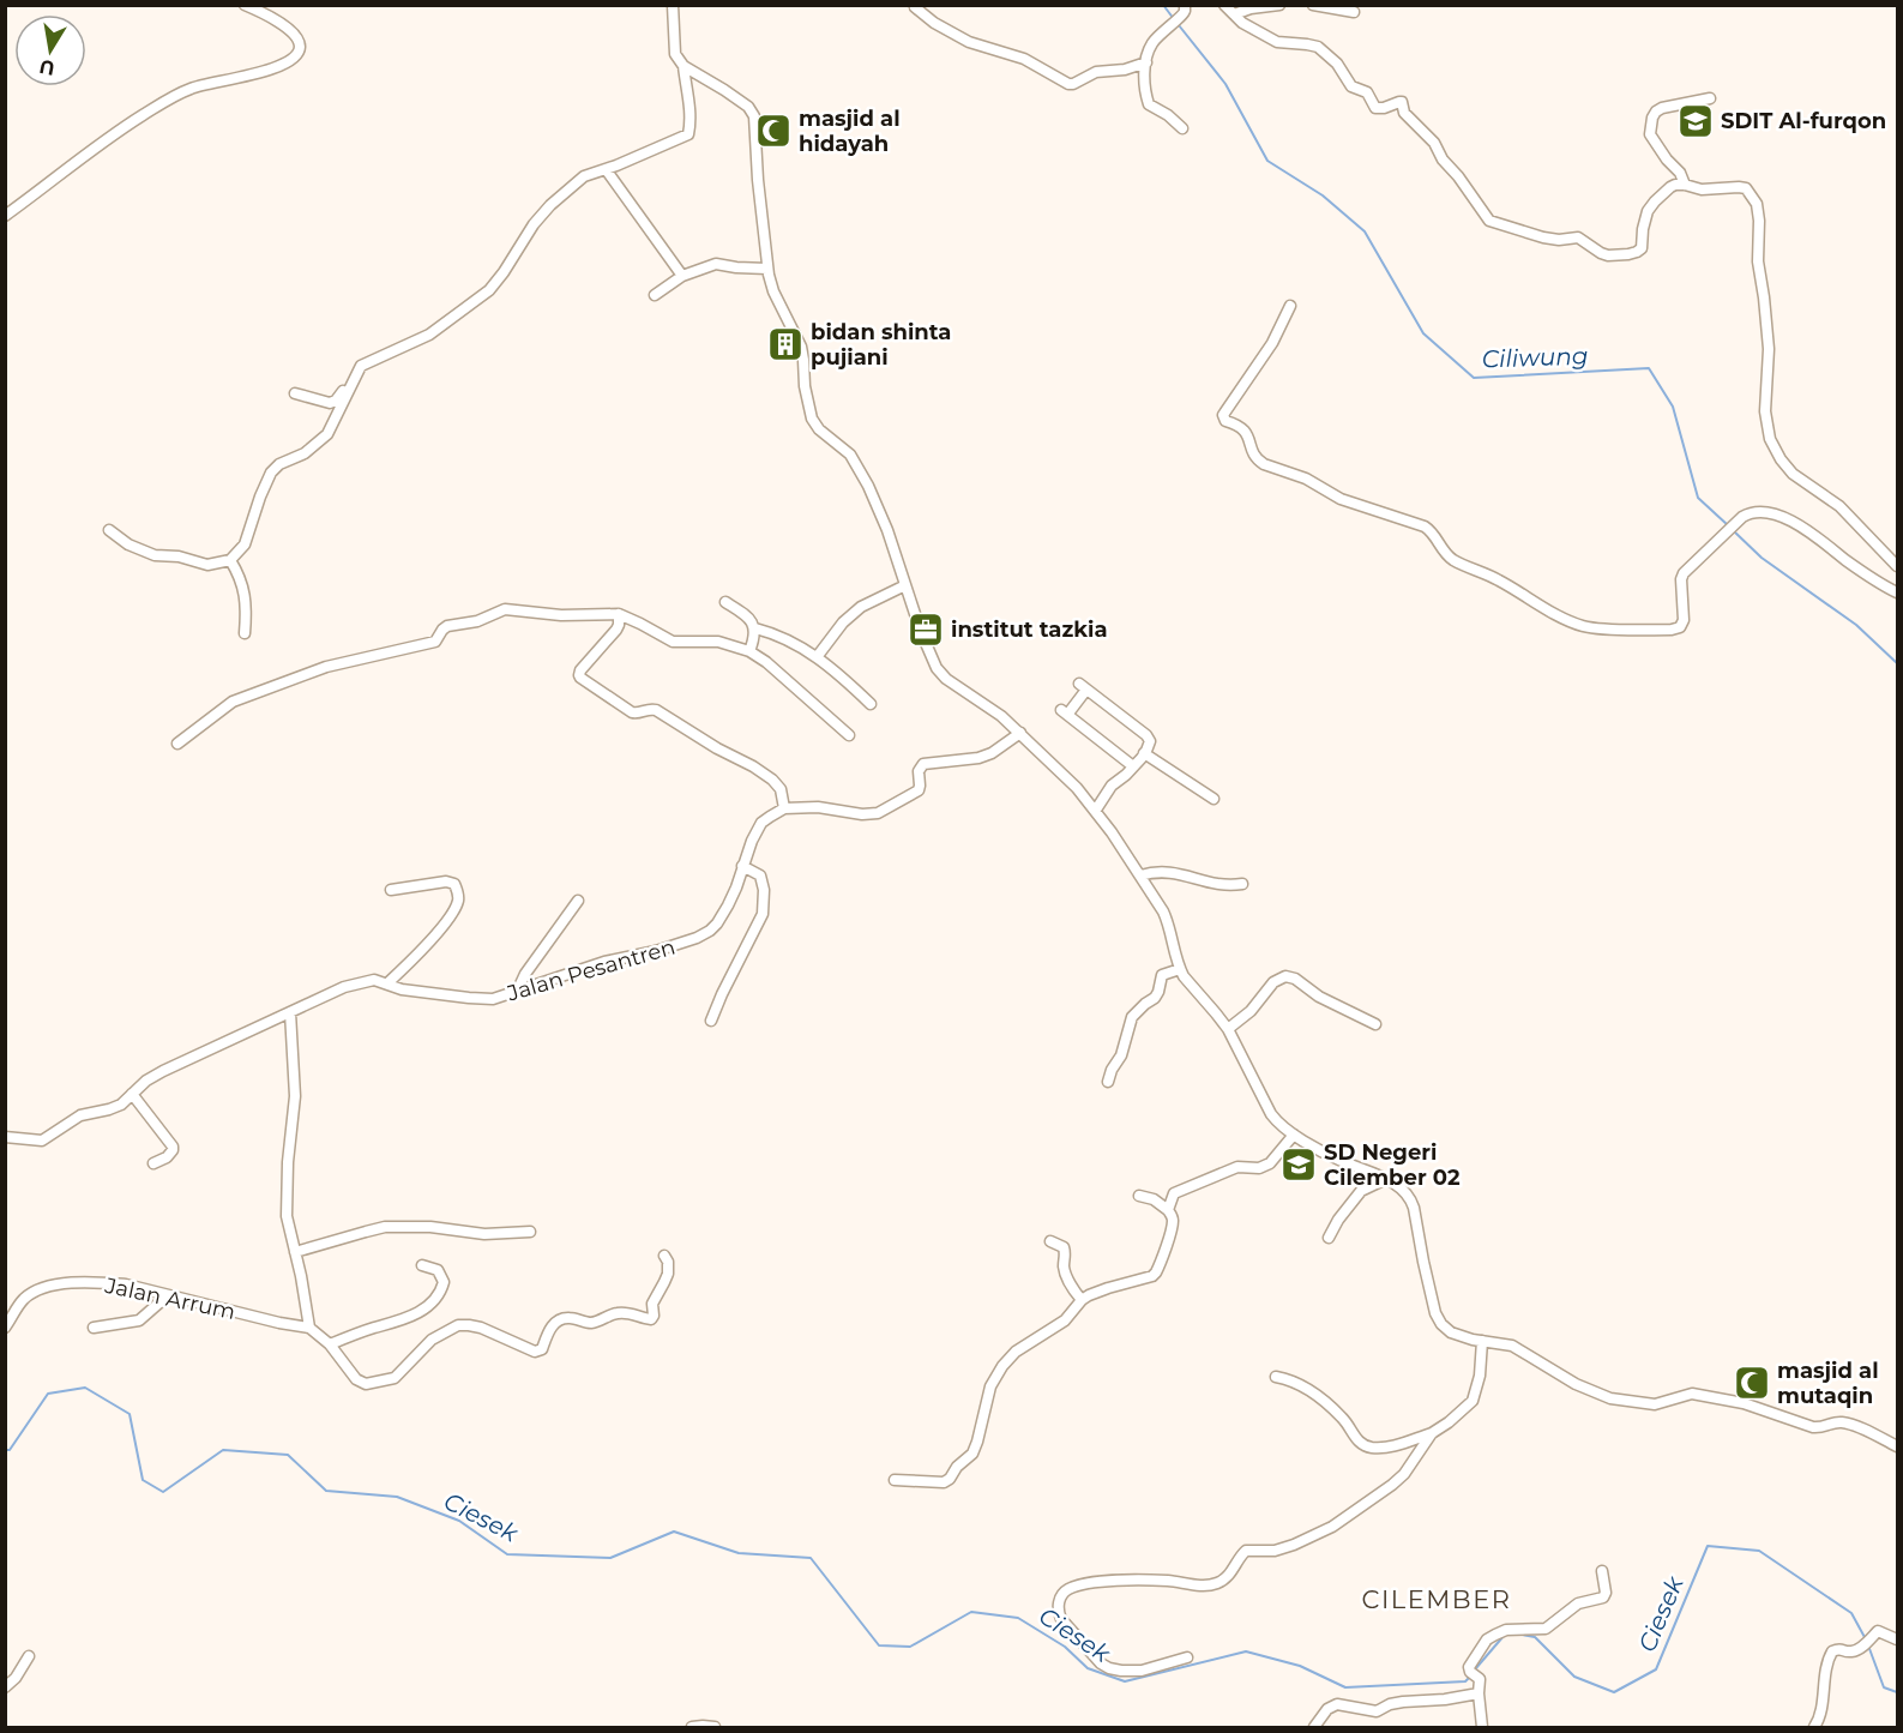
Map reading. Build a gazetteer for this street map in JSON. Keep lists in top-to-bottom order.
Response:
{
  "streets": {
    "street": ["Jalan Pesantren", "Jalan Arrum"]
  },
  "districts": ["CILEMBER"],
  "water": ["Ciliwung", "Ciesek"],
  "places": {
    "school or university": ["SDIT Al-furqon", "SD Negeri Cilember 02"],
    "mosque": ["masjid al hidayah", "masjid al mutaqin"],
    "building": ["bidan shinta pujiani"],
    "office": ["institut tazkia"]
  },
  "north": "bottom"
}
